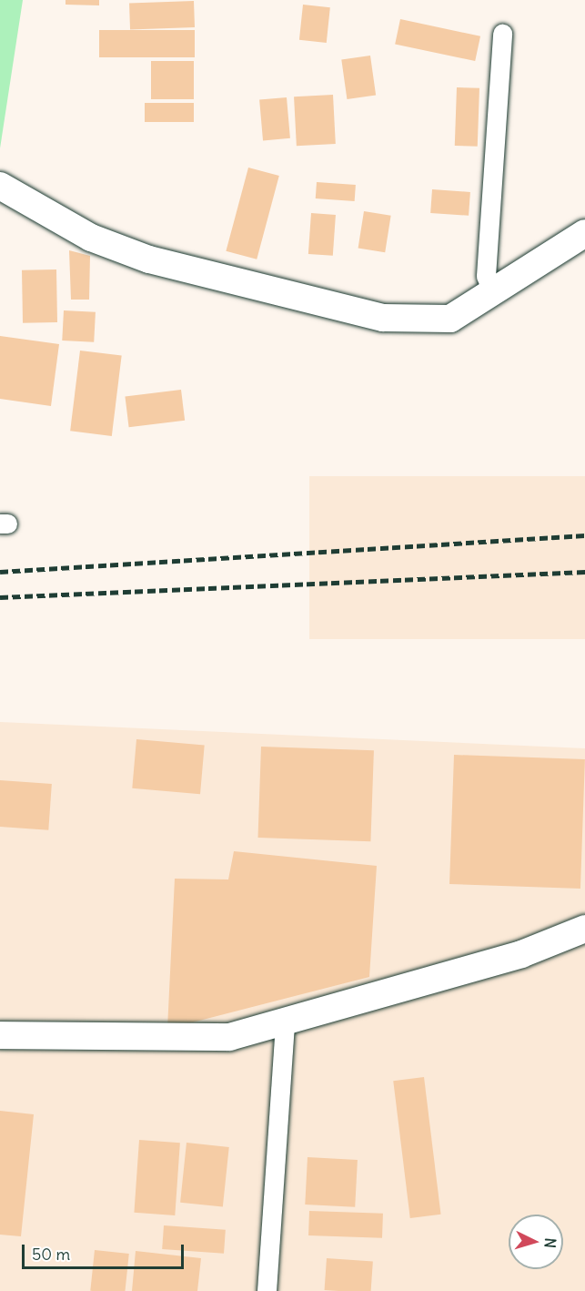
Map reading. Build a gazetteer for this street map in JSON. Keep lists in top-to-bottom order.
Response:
{
  "scale_bar": "50 m",
  "north": "right"
}
